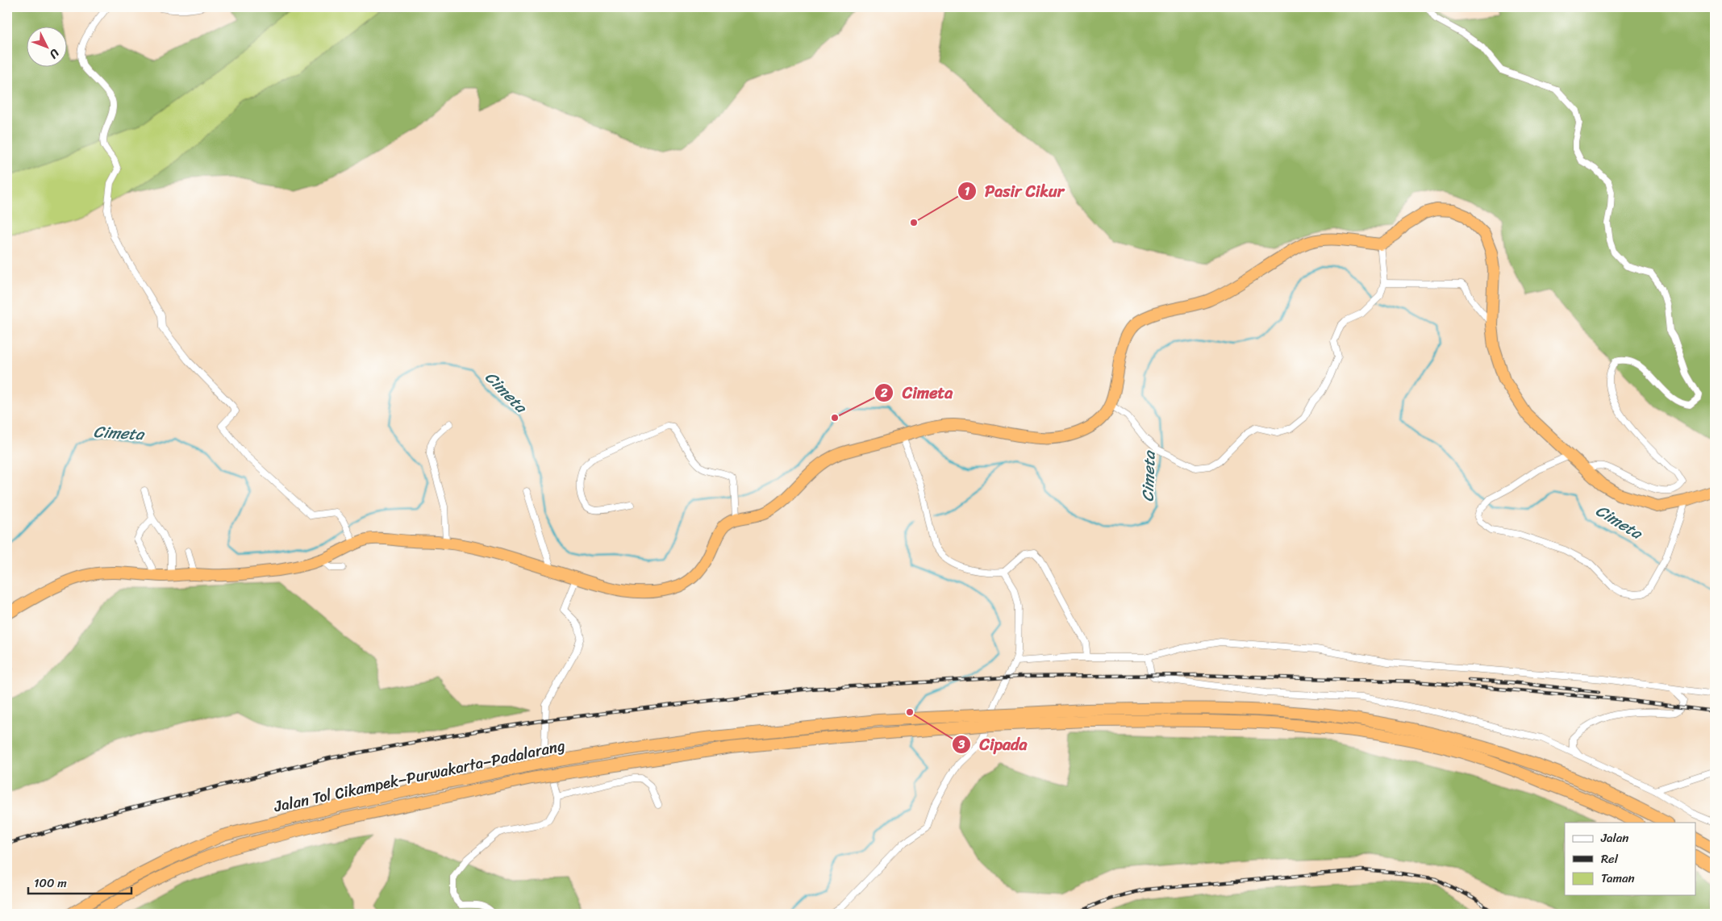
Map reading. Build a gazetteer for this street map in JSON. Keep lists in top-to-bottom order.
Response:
{
  "streets": {
    "highway": ["Jalan Tol Cikampek–Purwakarta–Padalarang"]
  },
  "water": ["Cimeta"],
  "places": ["Pasir Cikur", "Cimeta", "Cipada"],
  "legend": ["Jalan", "Rel", "Taman"],
  "scale_bar": "100 m",
  "north": "bottom right"
}
